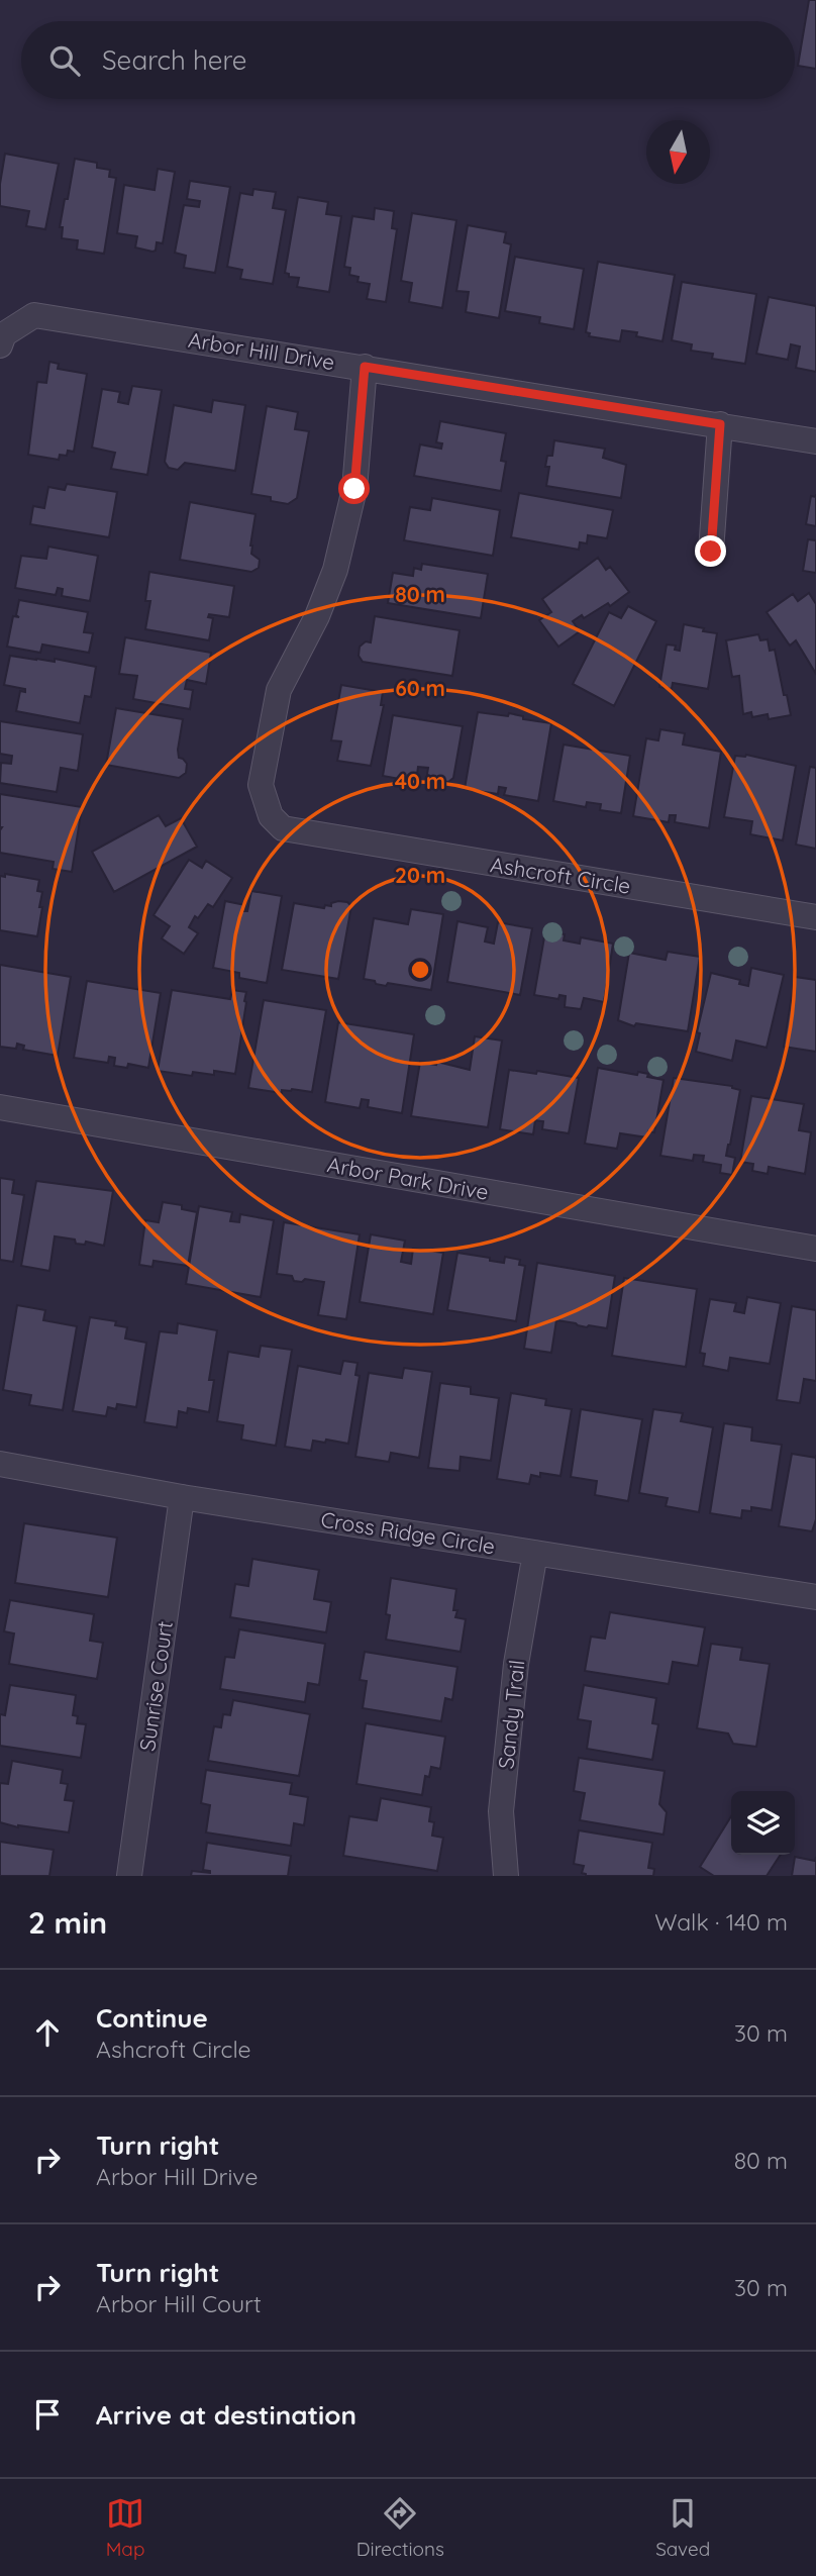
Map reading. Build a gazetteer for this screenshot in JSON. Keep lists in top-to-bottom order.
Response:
{
  "streets": {
    "street": [
      "Arbor Hill Drive",
      "Ashcroft Circle",
      "Arbor Park Drive",
      "Cross Ridge Circle",
      "Sunrise Court",
      "Sandy Trail"
    ]
  },
  "crossings": [
    ["Arbor Hill Drive", "Ashcroft Circle"],
    ["Cross Ridge Circle", "Sunrise Court"],
    ["Cross Ridge Circle", "Sandy Trail"]
  ],
  "north": "bottom",
  "page": {
    "search": "Search here",
    "heading": ["2 min", "Walk · 140 m"],
    "list": [
      ["Continue", "Ashcroft Circle", "30 m"],
      ["Turn right", "Arbor Hill Drive", "80 m"],
      ["Turn right", "Arbor Hill Court", "30 m"],
      "Arrive at destination"
    ],
    "nav": ["Map", "Directions", "Saved"]
  },
  "rings": [
    "80 m",
    "60 m",
    "40 m",
    "20 m"
  ]
}
